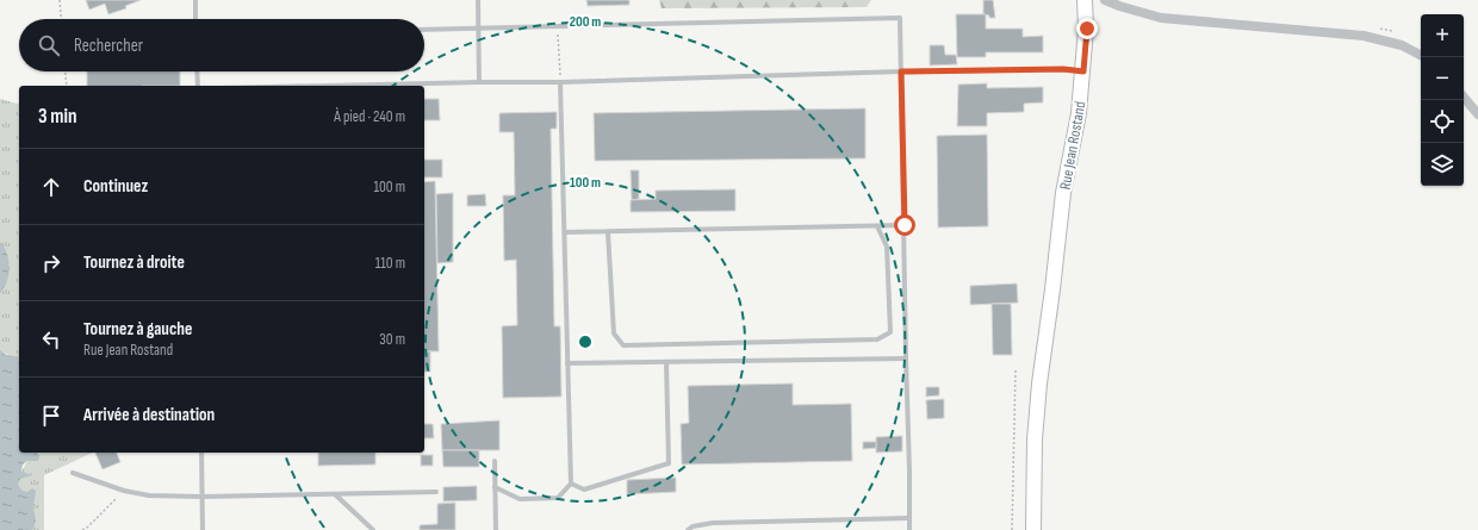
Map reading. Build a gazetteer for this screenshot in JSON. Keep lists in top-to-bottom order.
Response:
{
  "streets": {
    "street": ["Rue Jean Rostand"]
  },
  "page": {
    "map_buttons": ["+", "−"],
    "search": "Rechercher",
    "heading": ["3 min", "À pied · 240 m"],
    "list": [
      ["Continuez", "100 m"],
      ["Tournez à droite", "110 m"],
      ["Tournez à gauche", "Rue Jean Rostand", "30 m"],
      "Arrivée à destination"
    ]
  },
  "rings": ["200 m", "100 m"]
}
